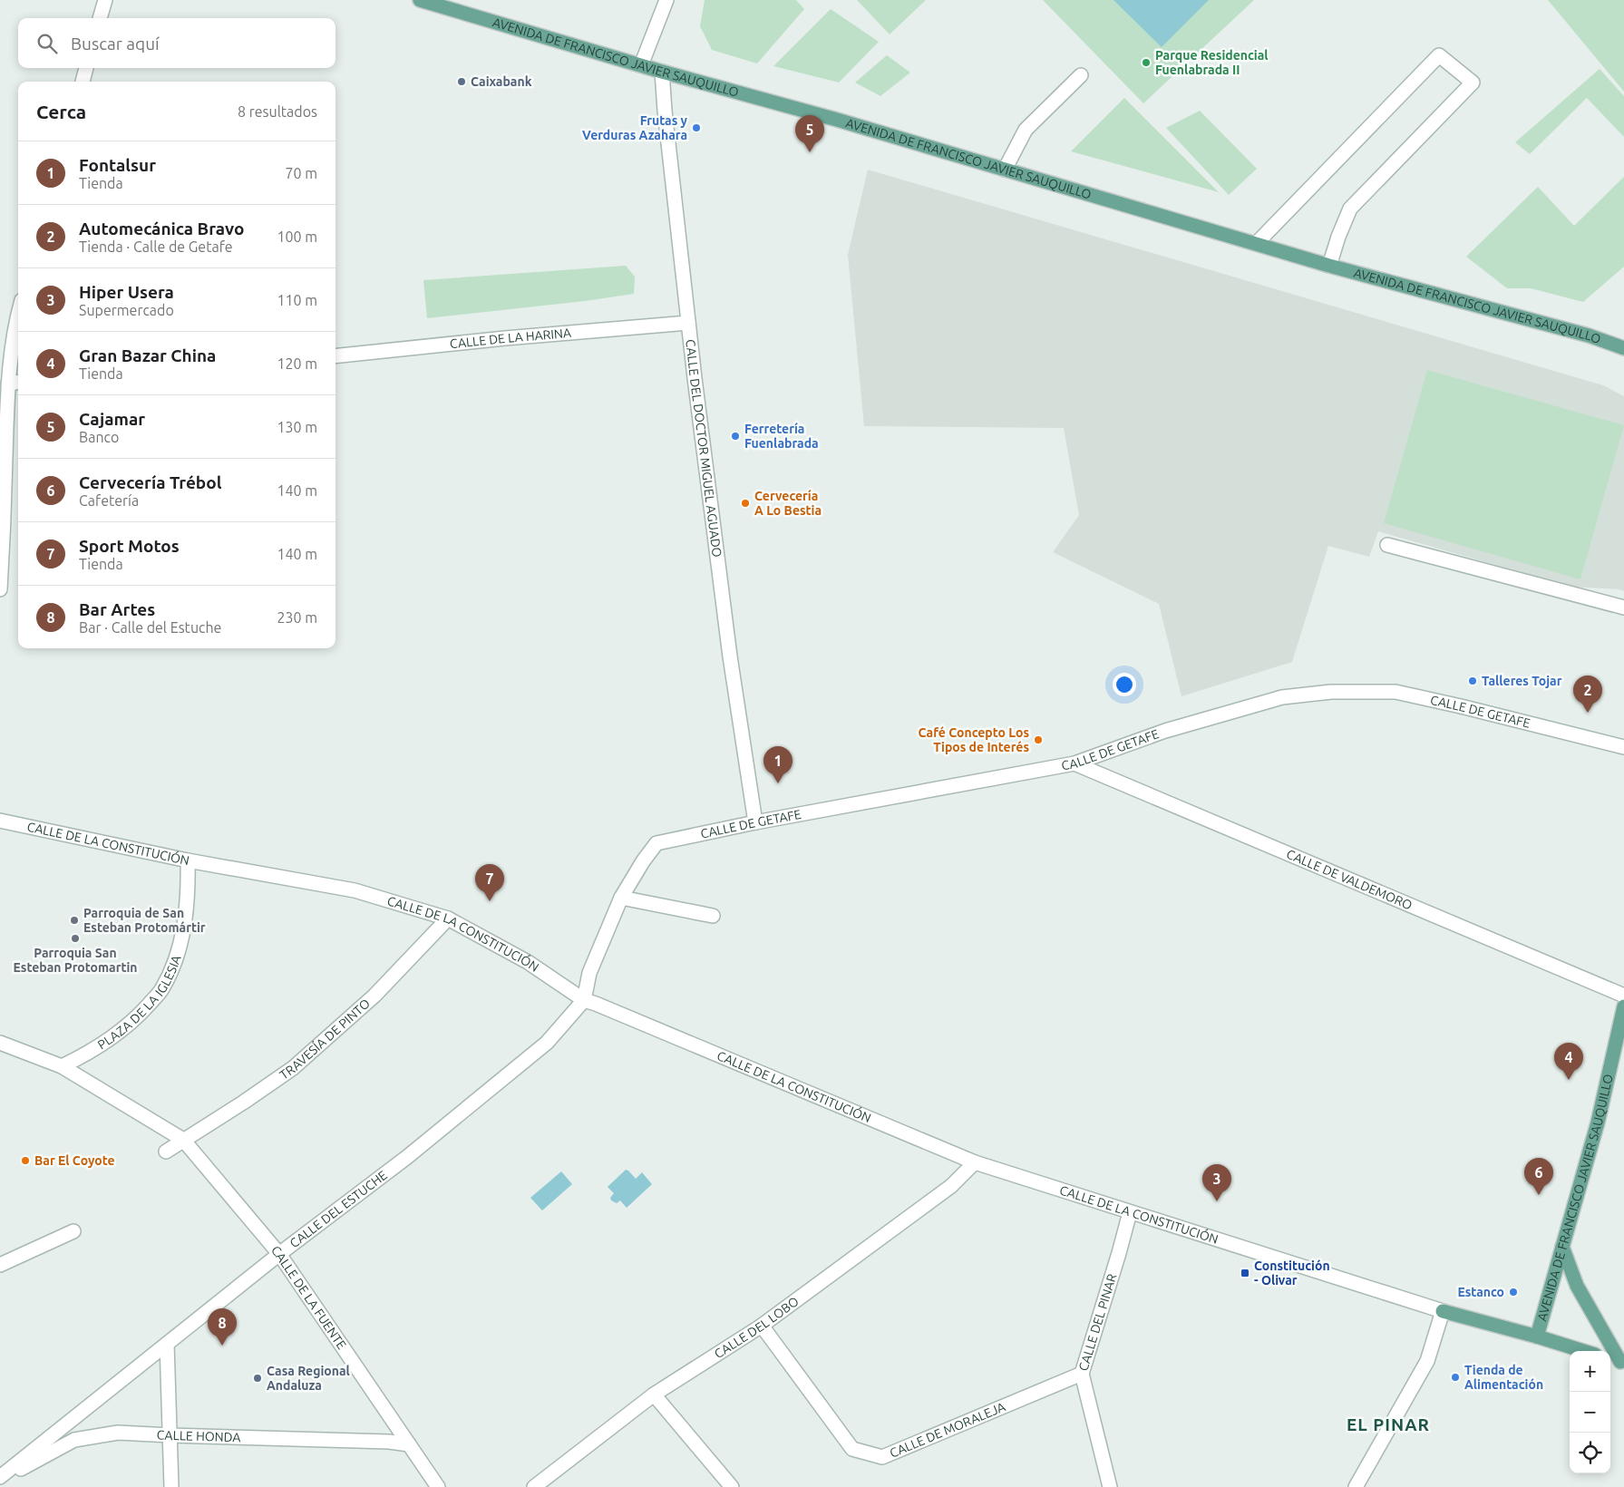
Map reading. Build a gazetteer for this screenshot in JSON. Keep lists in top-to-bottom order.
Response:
{
  "streets": {
    "main road": ["AVENIDA DE FRANCISCO JAVIER SAUQUILLO", "CALLE DE LA CONSTITUCIÓN"],
    "street": [
      "CALLE DE LA HARINA",
      "CALLE DEL DOCTOR MIGUEL AGUADO",
      "CALLE DE GETAFE",
      "CALLE DE VALDEMORO",
      "PLAZA DE LA IGLESIA",
      "TRAVESÍA DE PINTO",
      "CALLE DEL ESTUCHE",
      "CALLE DE LA FUENTE",
      "CALLE DEL PINAR",
      "CALLE DEL LOBO",
      "CALLE DE MORALEJA",
      "CALLE HONDA"
    ]
  },
  "crossings": [
    ["AVENIDA DE FRANCISCO JAVIER SAUQUILLO", "CALLE DEL DOCTOR MIGUEL AGUADO"],
    ["AVENIDA DE FRANCISCO JAVIER SAUQUILLO", "CALLE DE LA CONSTITUCIÓN"],
    ["CALLE DE LA HARINA", "CALLE DEL DOCTOR MIGUEL AGUADO"],
    ["CALLE DEL DOCTOR MIGUEL AGUADO", "CALLE DE GETAFE"],
    ["CALLE DE GETAFE", "CALLE DE LA CONSTITUCIÓN"],
    ["CALLE DE GETAFE", "CALLE DE VALDEMORO"],
    ["CALLE DE GETAFE", "CALLE DEL ESTUCHE"],
    ["CALLE DE LA CONSTITUCIÓN", "PLAZA DE LA IGLESIA"],
    ["CALLE DE LA CONSTITUCIÓN", "TRAVESÍA DE PINTO"],
    ["CALLE DE LA CONSTITUCIÓN", "CALLE DEL ESTUCHE"],
    ["CALLE DE LA CONSTITUCIÓN", "CALLE DEL PINAR"],
    ["CALLE DE LA CONSTITUCIÓN", "CALLE DEL LOBO"],
    ["PLAZA DE LA IGLESIA", "CALLE DE LA FUENTE"],
    ["TRAVESÍA DE PINTO", "CALLE DE LA FUENTE"],
    ["CALLE DEL ESTUCHE", "CALLE DE LA FUENTE"],
    ["CALLE DE LA FUENTE", "CALLE HONDA"],
    ["CALLE DEL PINAR", "CALLE DE MORALEJA"],
    ["CALLE DEL LOBO", "CALLE DE MORALEJA"]
  ],
  "districts": ["EL PINAR"],
  "places": {
    "other": [
      "Parque Residencial Fuenlabrada II",
      "Caixabank",
      "Frutas y Verduras Azahara",
      "Ferretería Fuenlabrada",
      "Cervecería A Lo Bestia",
      "Talleres Tojar",
      "Café Concepto Los Tipos de Interés",
      "Parroquia de San Esteban Protomártir",
      "Parroquia San Esteban Protomartin",
      "Bar El Coyote",
      "Estanco",
      "Tienda de Alimentación",
      "Casa Regional Andaluza"
    ],
    "transit": ["Constitución - Olivar"]
  },
  "page": {
    "search": "Buscar aquí",
    "heading": ["Cerca", "8 resultados"],
    "pins": [
      "5",
      "2",
      "1",
      "7",
      "4",
      "6",
      "3",
      "8"
    ],
    "list": [
      {
        "mark": "1",
        "name": "Fontalsur",
        "note": "Tienda",
        "value": "70 m"
      },
      {
        "mark": "2",
        "name": "Automecánica Bravo",
        "note": "Tienda · Calle de Getafe",
        "value": "100 m"
      },
      {
        "mark": "3",
        "name": "Hiper Usera",
        "note": "Supermercado",
        "value": "110 m"
      },
      {
        "mark": "4",
        "name": "Gran Bazar China",
        "note": "Tienda",
        "value": "120 m"
      },
      {
        "mark": "5",
        "name": "Cajamar",
        "note": "Banco",
        "value": "130 m"
      },
      {
        "mark": "6",
        "name": "Cervecería Trébol",
        "note": "Cafetería",
        "value": "140 m"
      },
      {
        "mark": "7",
        "name": "Sport Motos",
        "note": "Tienda",
        "value": "140 m"
      },
      {
        "mark": "8",
        "name": "Bar Artes",
        "note": "Bar · Calle del Estuche",
        "value": "230 m"
      }
    ],
    "map_buttons": ["+", "−"]
  }
}
